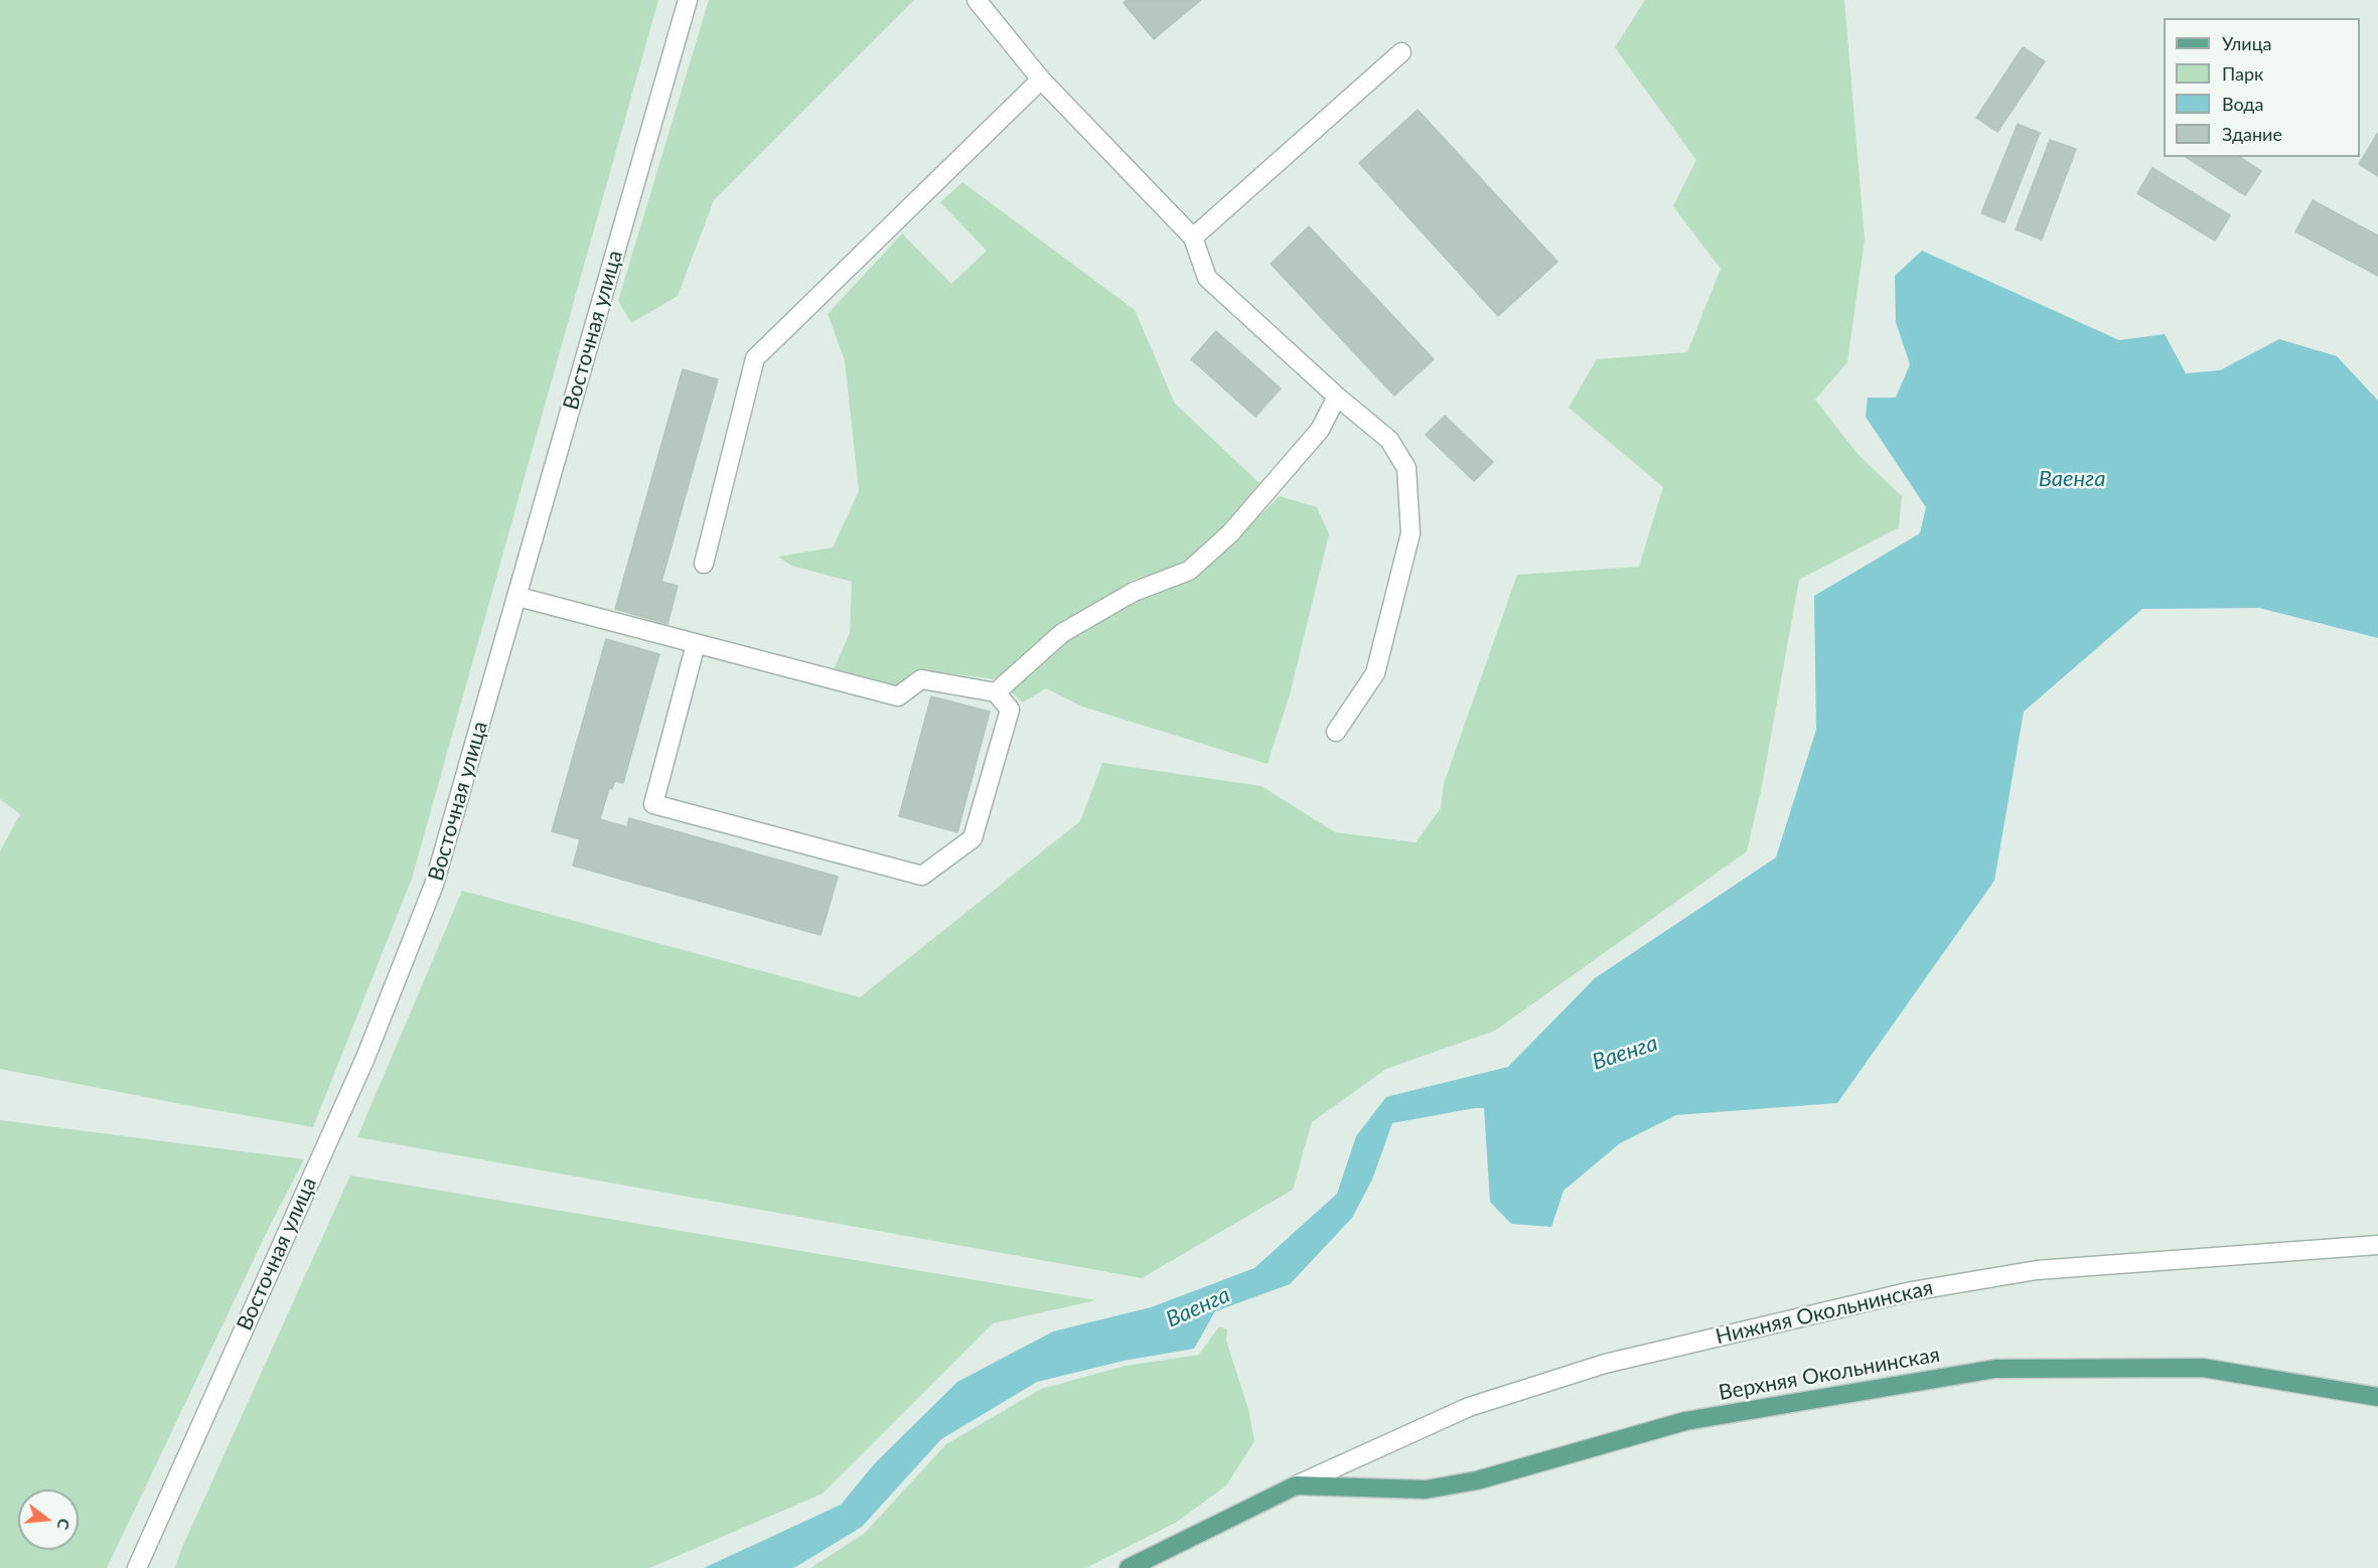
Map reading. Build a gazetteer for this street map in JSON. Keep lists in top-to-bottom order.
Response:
{
  "streets": {
    "main road": ["Верхняя Окольнинская"],
    "street": ["Восточная улица", "Нижняя Окольнинская"]
  },
  "crossings": [
    ["Нижняя Окольнинская", "Верхняя Окольнинская"]
  ],
  "water": ["Ваенга"],
  "legend": [
    "Улица",
    "Парк",
    "Вода",
    "Здание"
  ],
  "north": "right"
}
